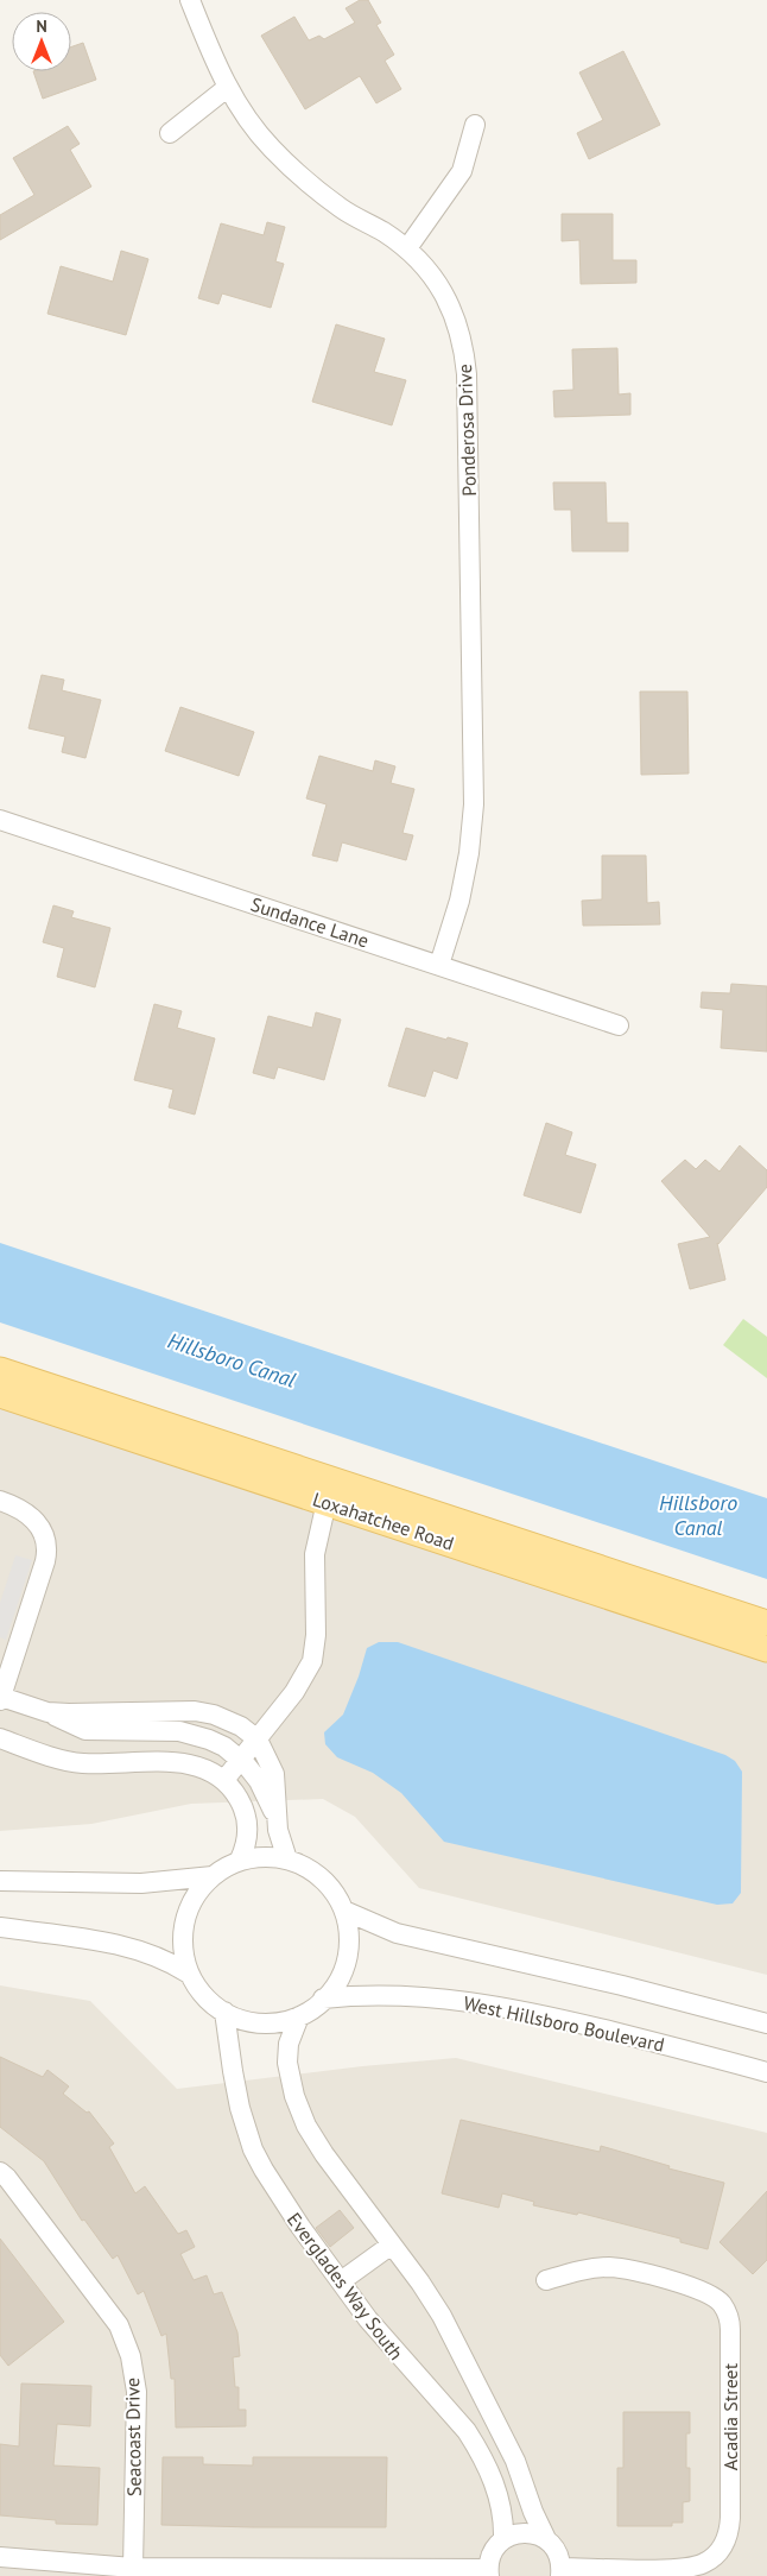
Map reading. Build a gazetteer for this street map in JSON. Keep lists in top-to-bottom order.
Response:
{
  "streets": {
    "main road": ["Loxahatchee Road"],
    "street": [
      "Ponderosa Drive",
      "Sundance Lane",
      "West Hillsboro Boulevard",
      "Everglades Way South",
      "Acadia Street",
      "Seacoast Drive"
    ]
  },
  "crossings": [
    ["Ponderosa Drive", "Sundance Lane"],
    ["West Hillsboro Boulevard", "Everglades Way South"]
  ],
  "water": ["Hillsboro Canal"],
  "north": "top"
}
